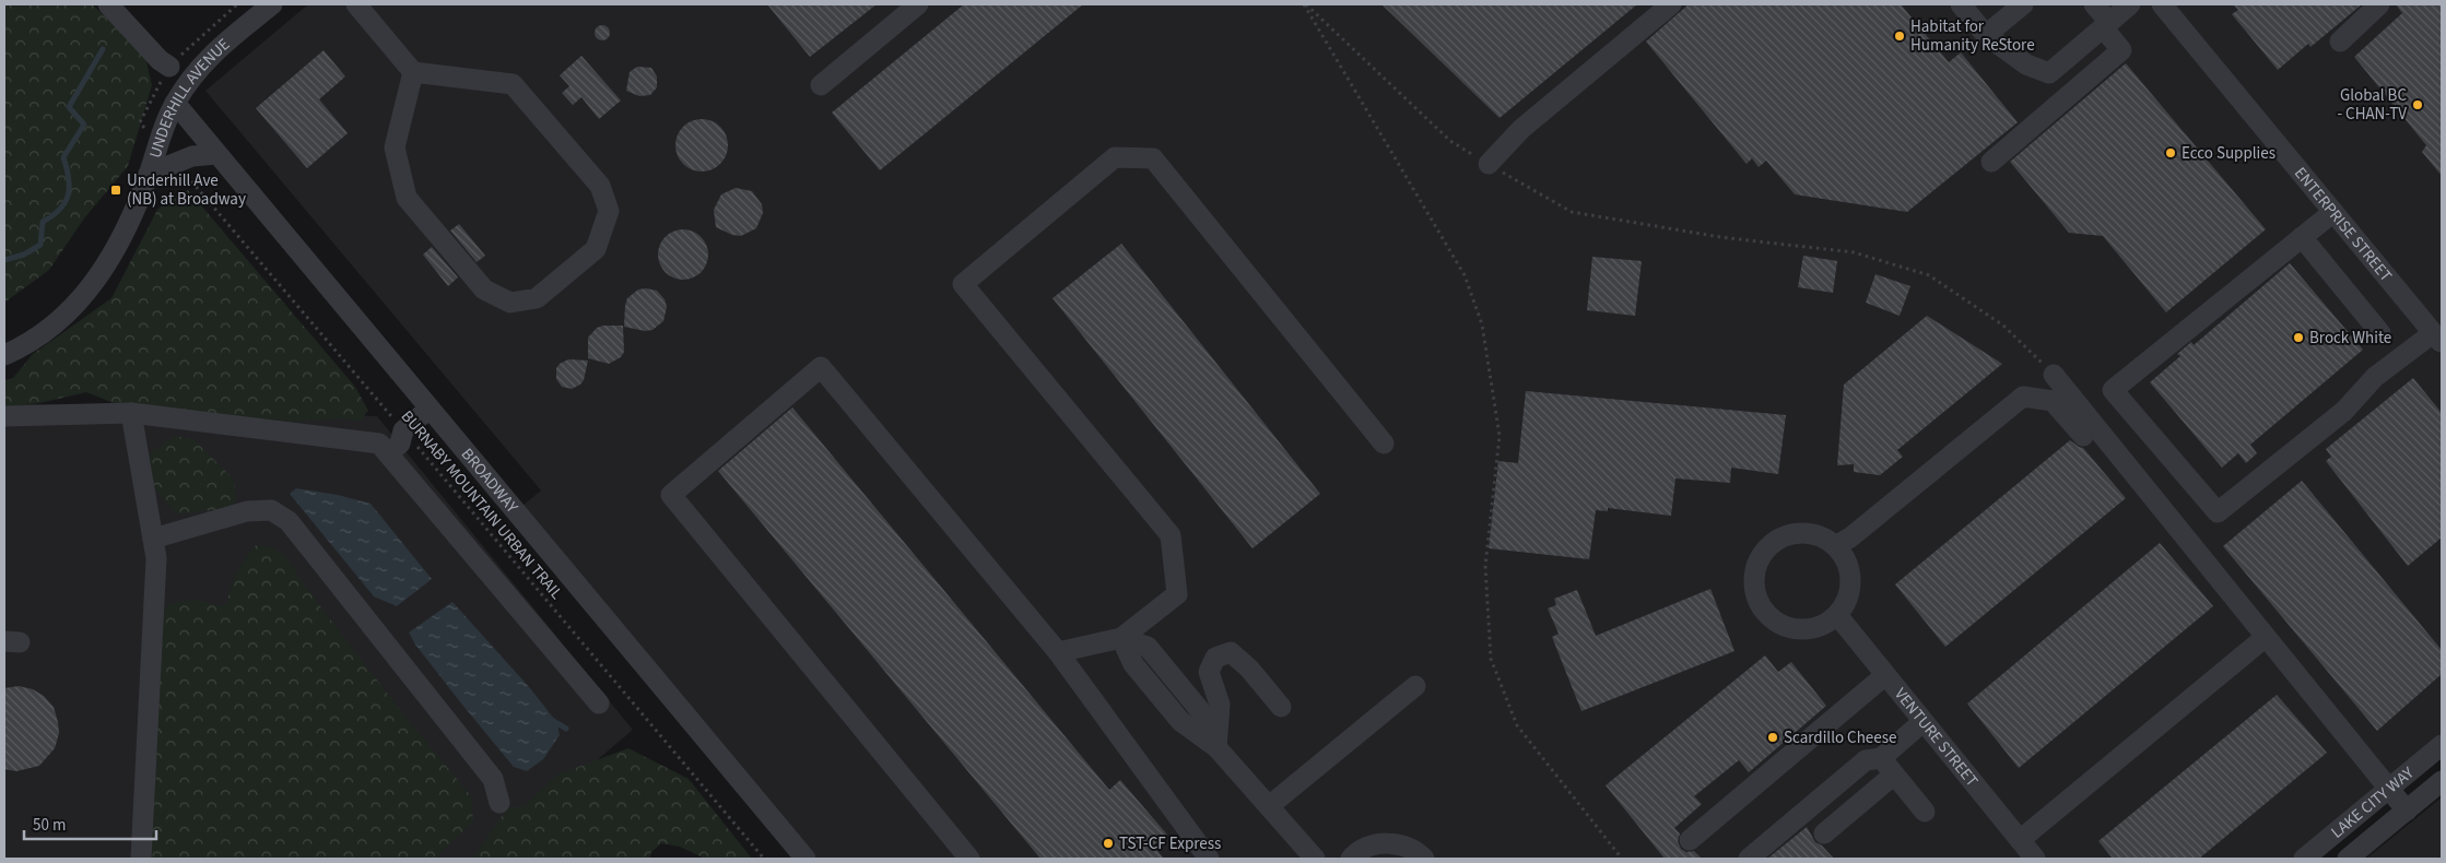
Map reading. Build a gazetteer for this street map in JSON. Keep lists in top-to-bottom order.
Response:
{
  "streets": {
    "street": [
      "UNDERHILL AVENUE",
      "ENTERPRISE STREET",
      "BROADWAY",
      "VENTURE STREET",
      "LAKE CITY WAY"
    ],
    "path": ["BURNABY MOUNTAIN URBAN TRAIL"]
  },
  "crossings": [
    ["UNDERHILL AVENUE", "BROADWAY"]
  ],
  "places": {
    "other": [
      "Habitat for Humanity ReStore",
      "Global BC - CHAN-TV",
      "Ecco Supplies",
      "Brock White",
      "Scardillo Cheese",
      "TST-CF Express"
    ],
    "transit": ["Underhill Ave (NB) at Broadway"]
  },
  "scale_bar": "50 m"
}
